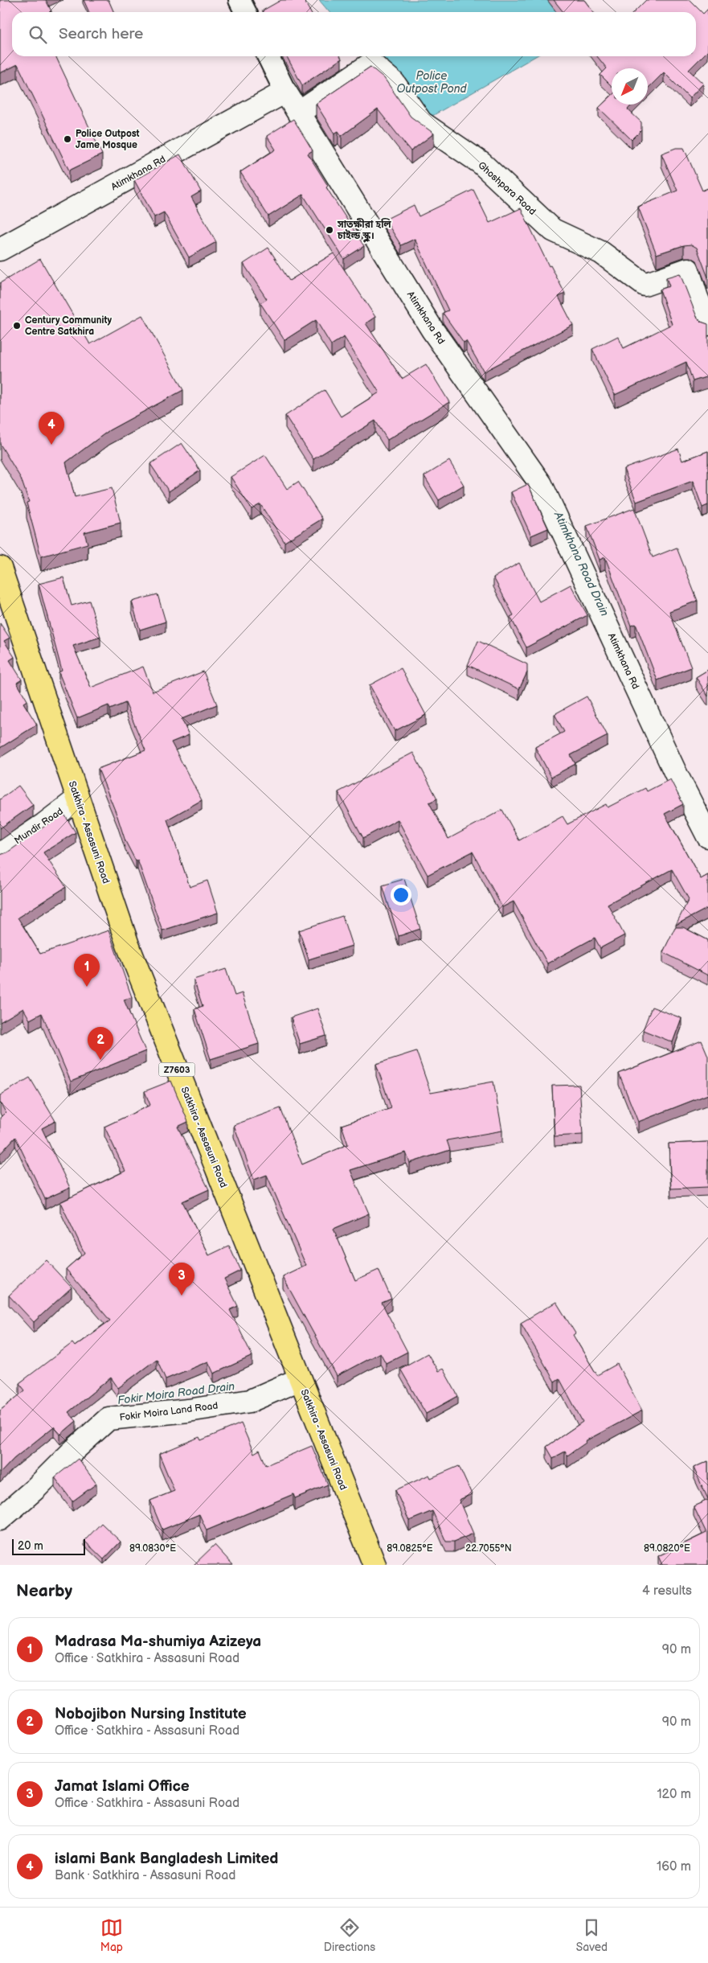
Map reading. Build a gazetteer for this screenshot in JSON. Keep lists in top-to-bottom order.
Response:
{
  "streets": {
    "main road": ["Satkhira - Assasuni Road", "Z7603"],
    "street": [
      "Atimkhana Rd",
      "Ghoshpara Road",
      "Mundir Road",
      "Fokir Moira Land Road"
    ]
  },
  "crossings": [
    ["Atimkhana Rd", "Ghoshpara Road"],
    ["Mundir Road", "Satkhira - Assasuni Road"],
    ["Satkhira - Assasuni Road", "Fokir Moira Land Road"]
  ],
  "water": ["Police Outpost Pond", "Atimkhana Road Drain", "Fokir Moira Road Drain"],
  "places": ["Police Outpost Jame Mosque", "সাতক্ষীরা হলি চাইল্ড স্কুল।", "Century Community Centre Satkhira"],
  "scale_bar": "20 m",
  "north": "bottom left",
  "page": {
    "search": "Search here",
    "pins": [
      "4",
      "1",
      "2",
      "3"
    ],
    "scale": "20 m",
    "heading": ["Nearby", "4 results"],
    "list": [
      {
        "mark": "1",
        "name": "Madrasa Ma-shumiya Azizeya",
        "note": "Office · Satkhira - Assasuni Road",
        "value": "90 m"
      },
      {
        "mark": "2",
        "name": "Nobojibon Nursing Institute",
        "note": "Office · Satkhira - Assasuni Road",
        "value": "90 m"
      },
      {
        "mark": "3",
        "name": "Jamat Islami Office",
        "note": "Office · Satkhira - Assasuni Road",
        "value": "120 m"
      },
      {
        "mark": "4",
        "name": "islami Bank Bangladesh Limited",
        "note": "Bank · Satkhira - Assasuni Road",
        "value": "160 m"
      }
    ],
    "nav": ["Map", "Directions", "Saved"]
  },
  "coordinates": [
    "89.0830°E",
    "89.0825°E",
    "89.0820°E",
    "22.7055°N"
  ]
}
